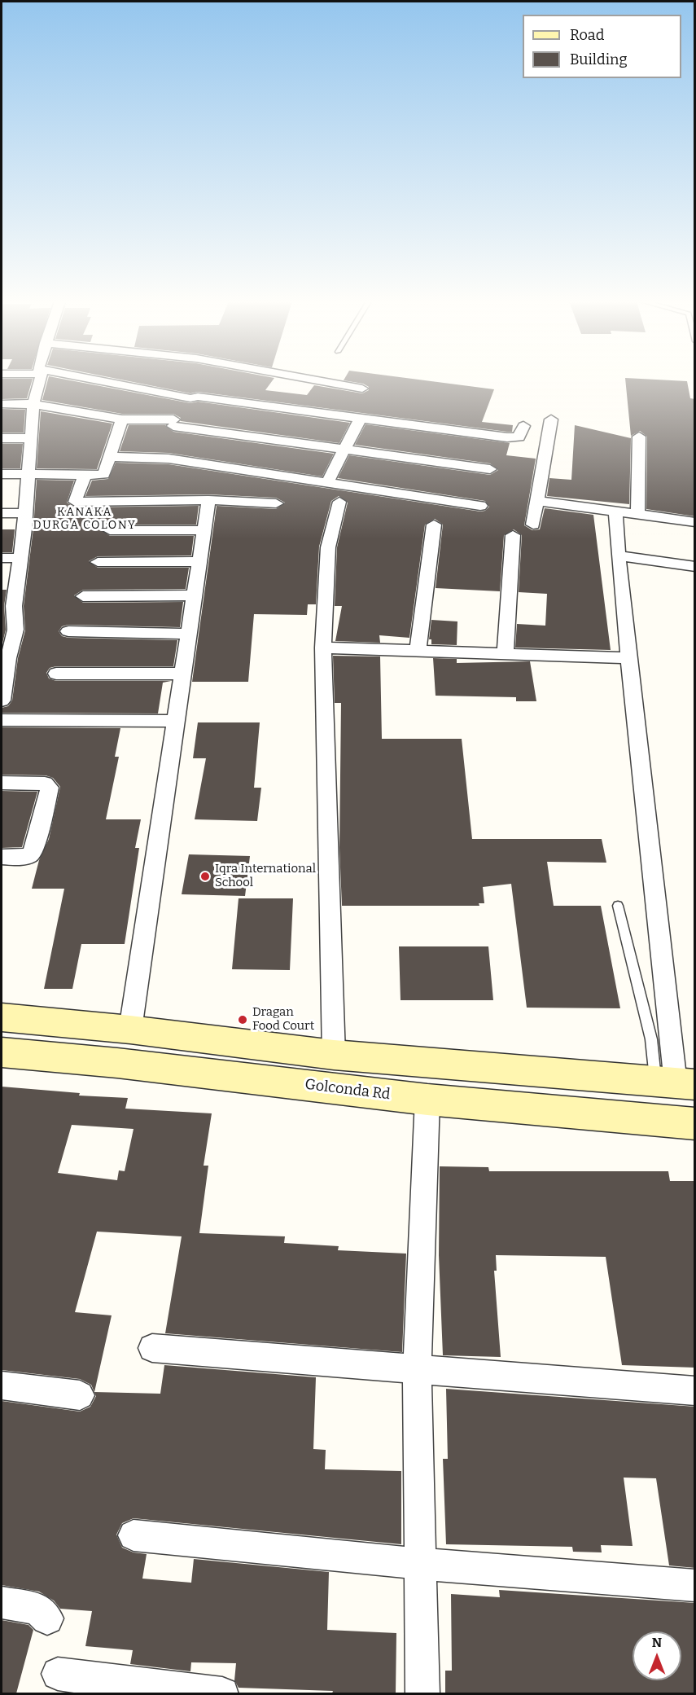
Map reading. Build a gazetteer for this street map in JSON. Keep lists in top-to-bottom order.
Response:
{
  "streets": {
    "main road": ["Golconda Rd"]
  },
  "districts": ["KANAKA DURGA COLONY"],
  "places": ["Iqra International School", "Dragan Food Court"],
  "legend": ["Road", "Building"],
  "north": "top"
}
